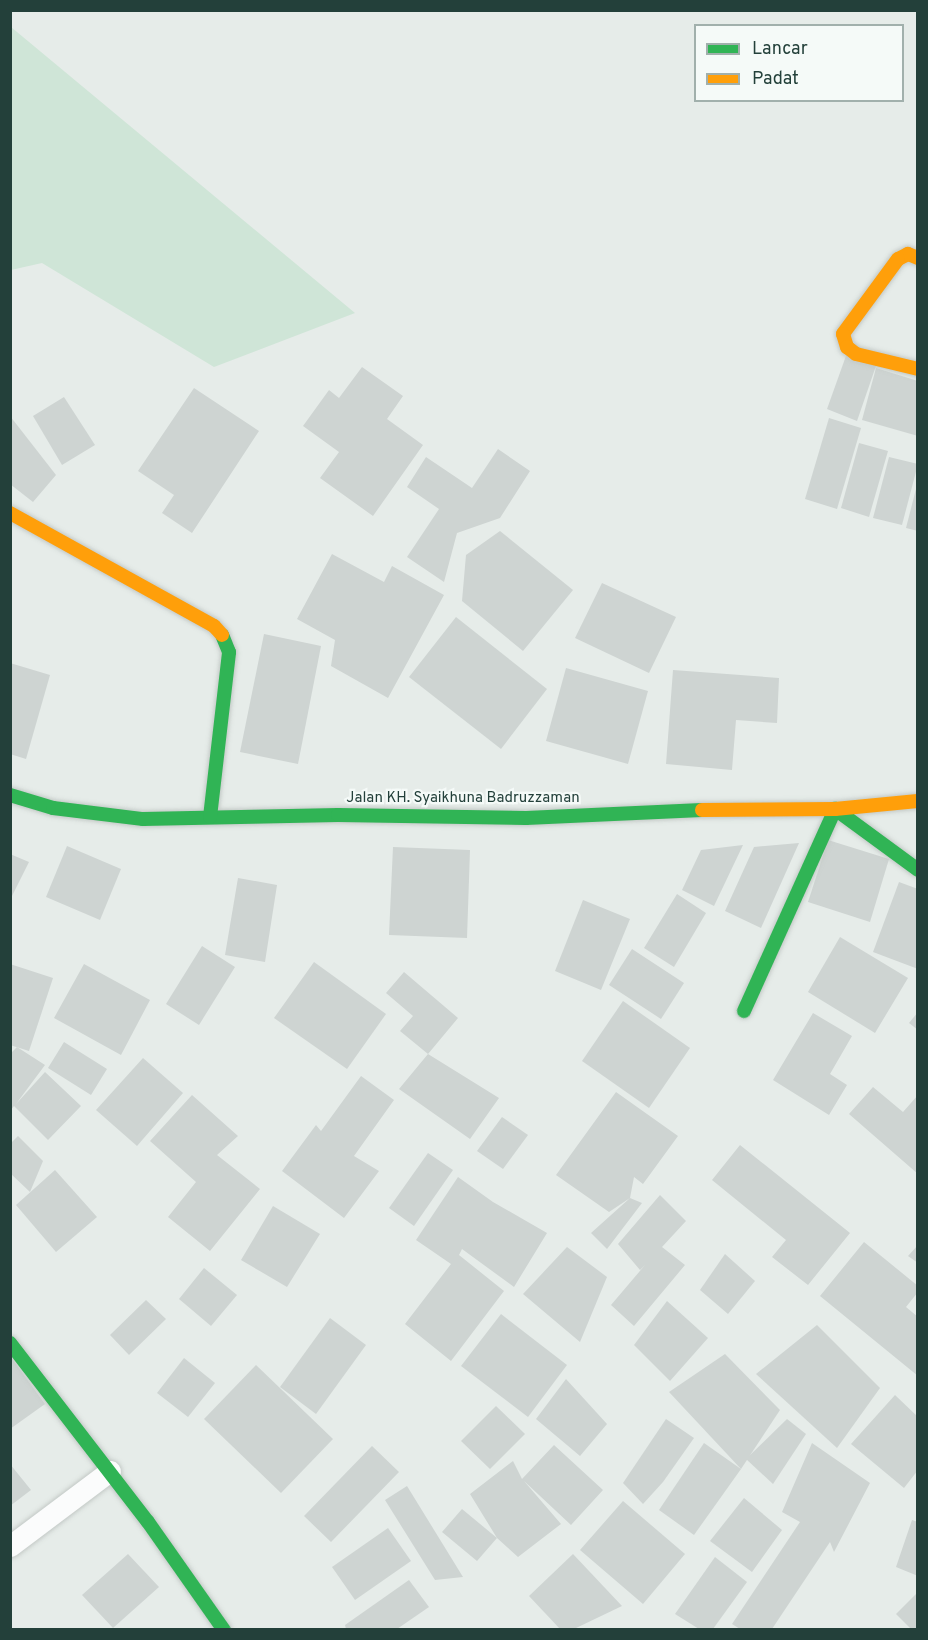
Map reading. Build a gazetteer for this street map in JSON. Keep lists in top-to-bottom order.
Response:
{
  "streets": {
    "street": ["Jalan KH. Syaikhuna Badruzzaman"]
  },
  "legend": ["Lancar", "Padat"]
}
